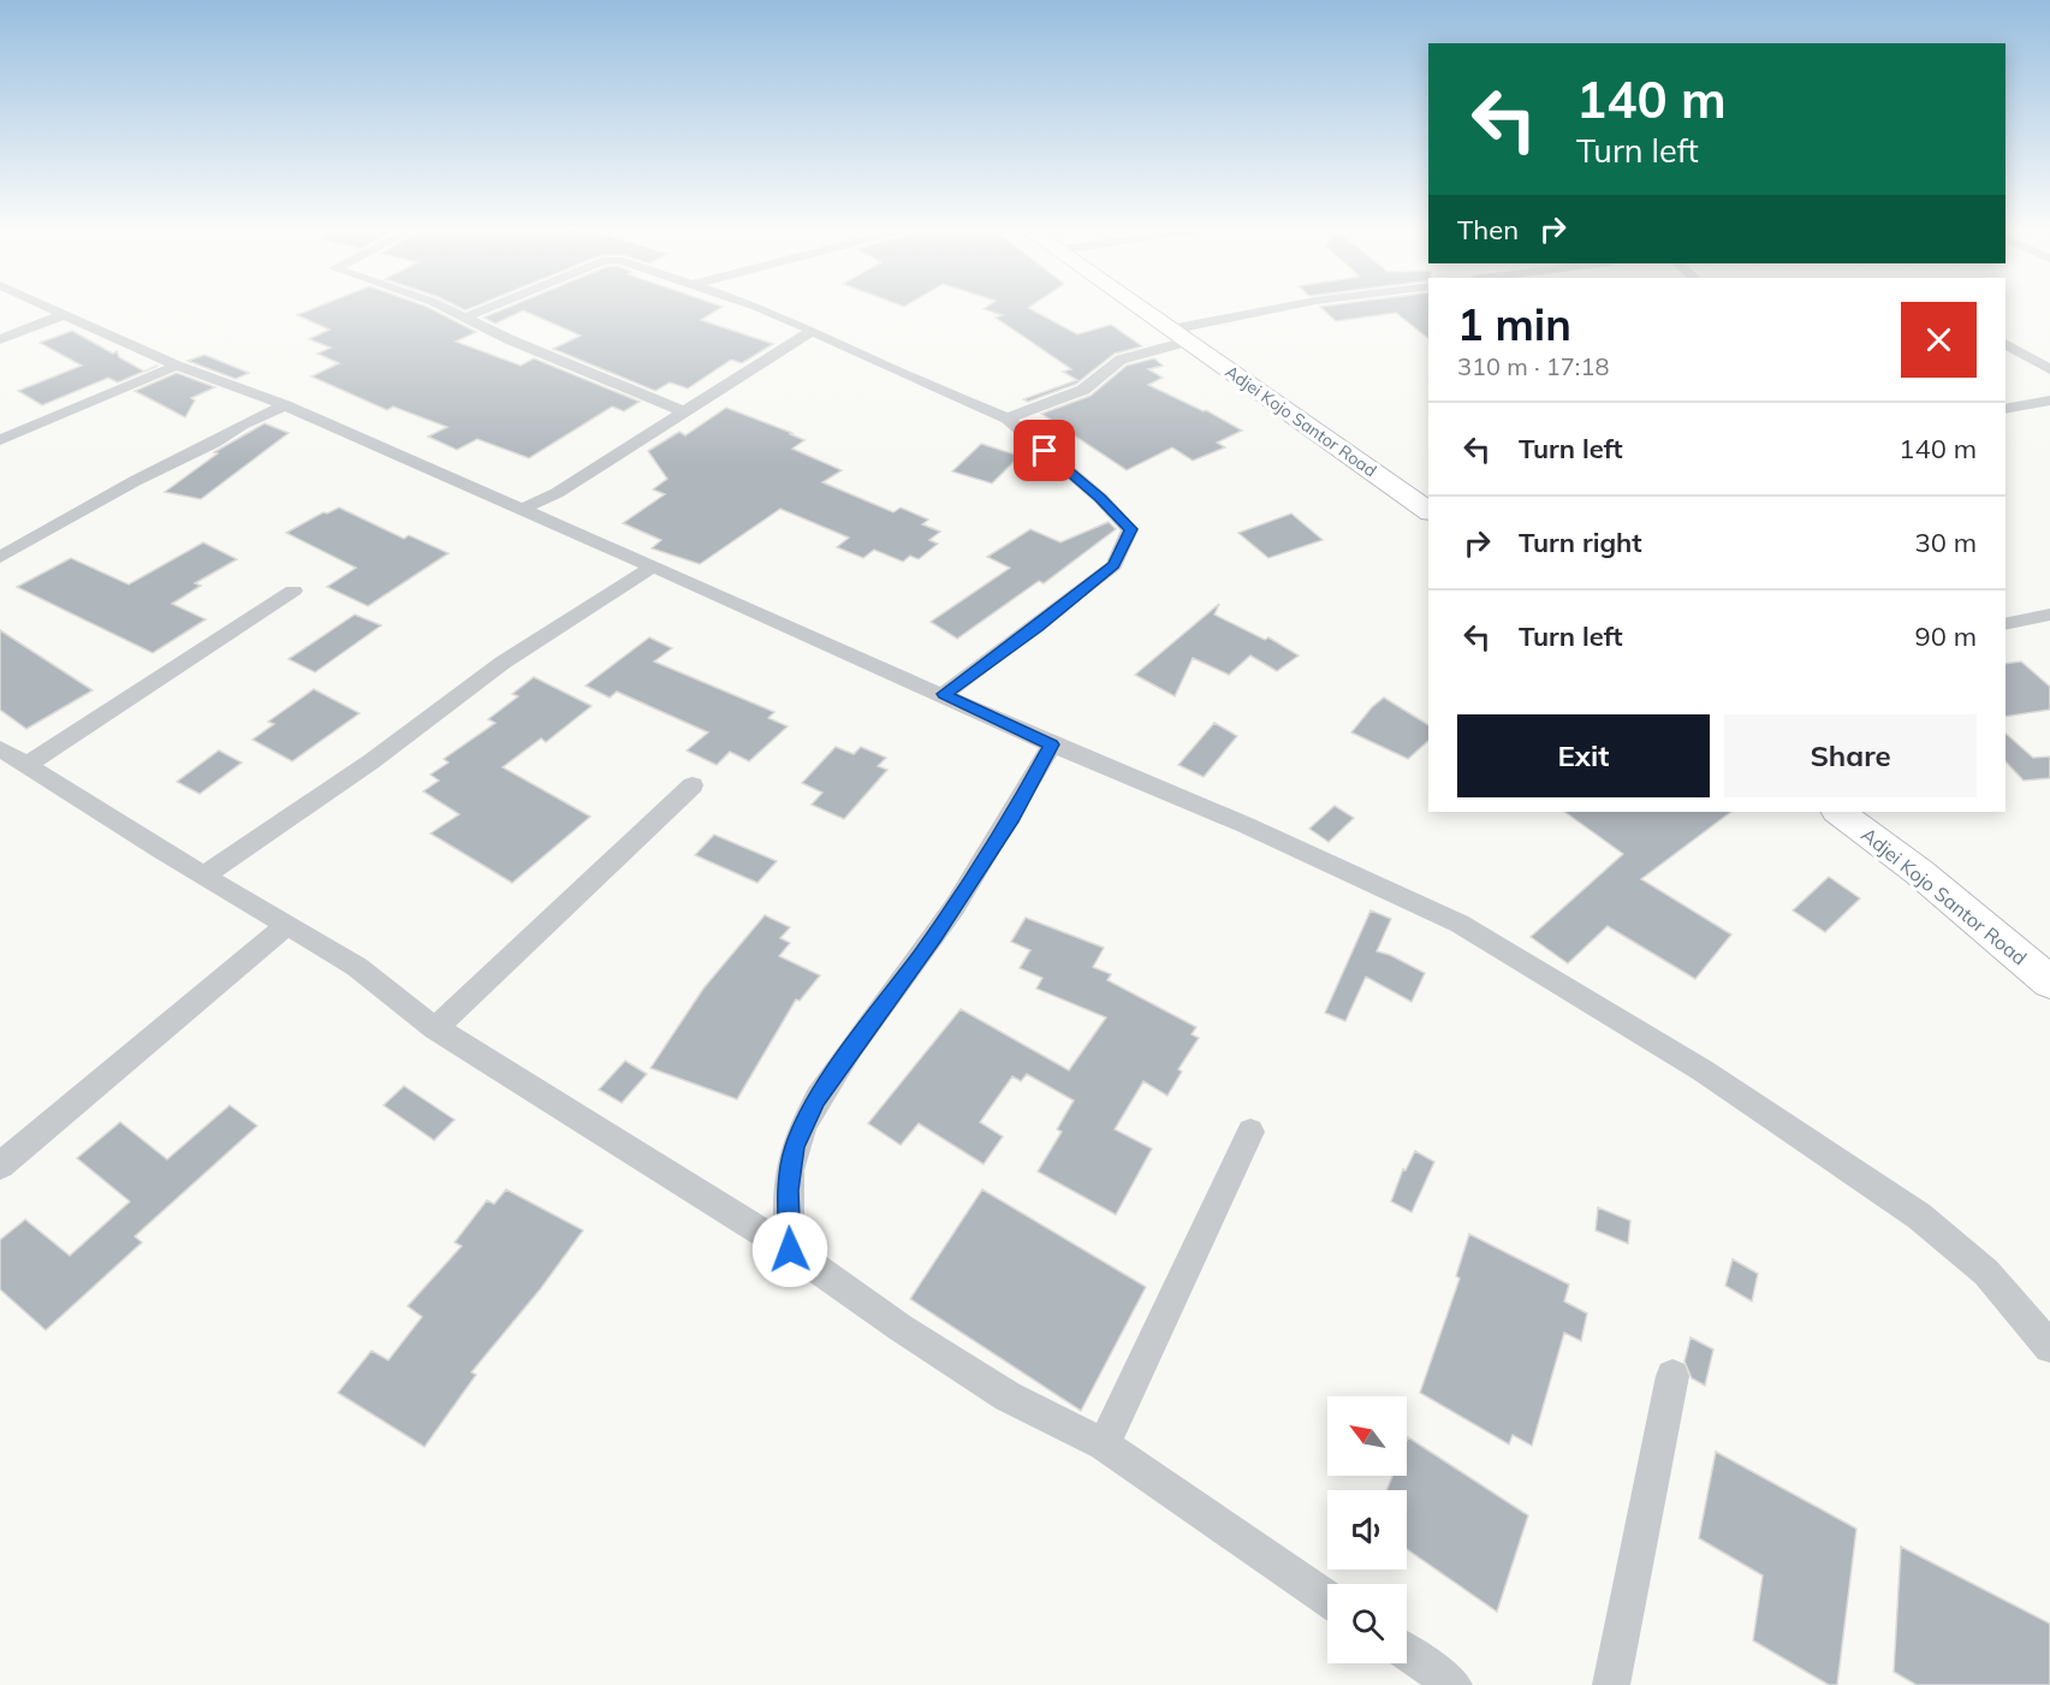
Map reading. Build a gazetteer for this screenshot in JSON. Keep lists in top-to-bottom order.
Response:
{
  "streets": {
    "street": ["Adjei Kojo Santor Road"]
  },
  "north": "top left",
  "page": {
    "turn": ["140 m", "Turn left"],
    "then": "Then",
    "heading": ["1 min", "310 m · 17:18"],
    "list": [
      {
        "name": "Turn left",
        "value": "140 m"
      },
      {
        "name": "Turn right",
        "value": "30 m"
      },
      {
        "name": "Turn left",
        "value": "90 m"
      }
    ],
    "buttons": ["Exit", "Share"]
  }
}
